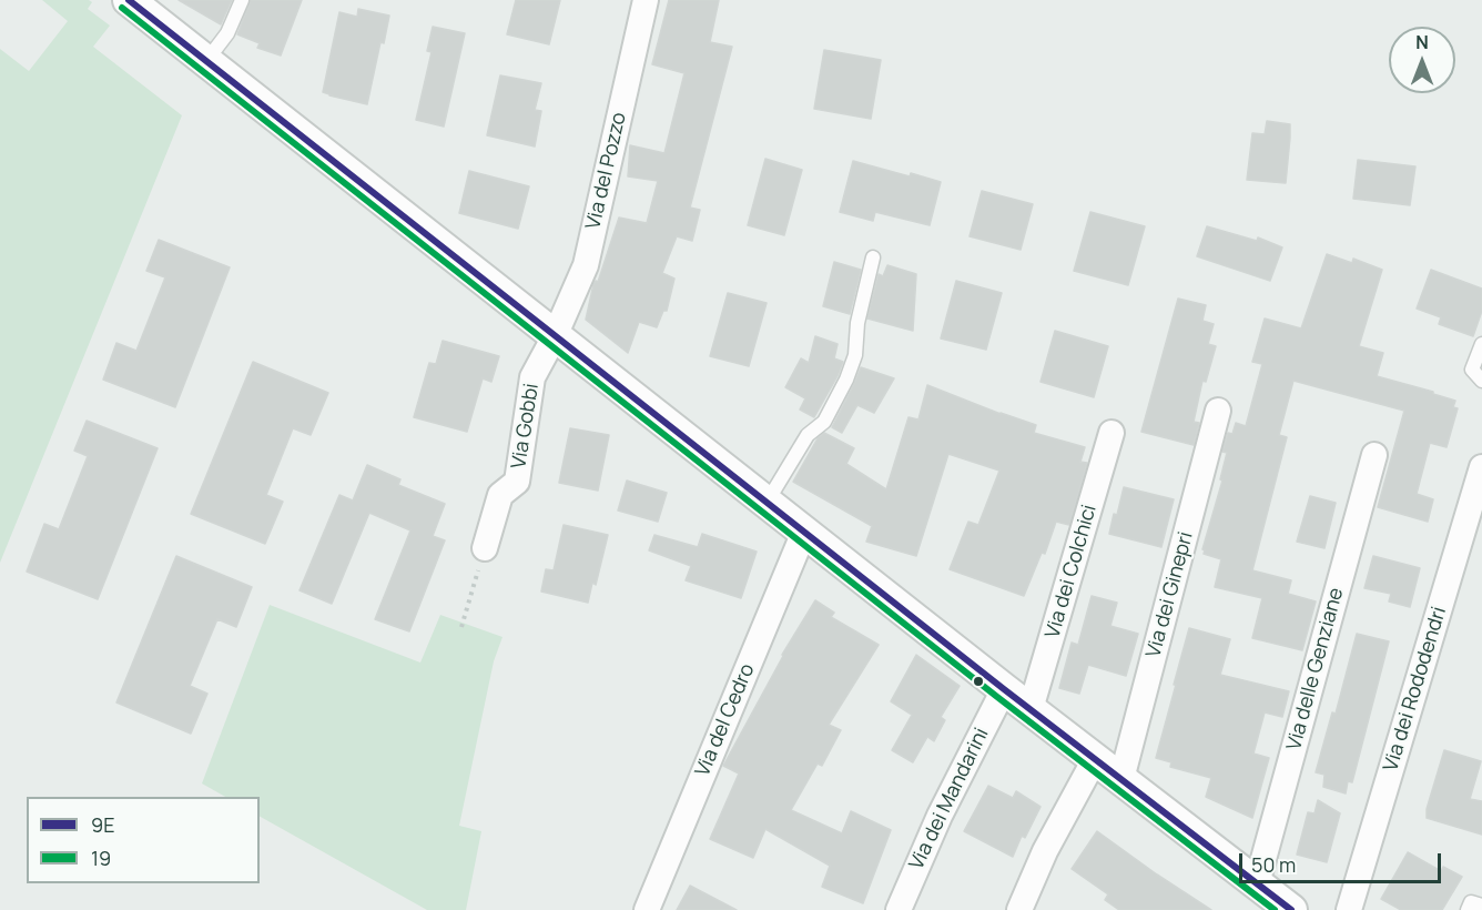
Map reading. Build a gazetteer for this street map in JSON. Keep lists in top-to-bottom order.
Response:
{
  "streets": {
    "street": [
      "Via del Pozzo",
      "Via Gobbi",
      "Via dei Colchici",
      "Via dei Ginepri",
      "Via delle Genziane",
      "Via dei Rododendri",
      "Via del Cedro",
      "Via dei Mandarini"
    ]
  },
  "crossings": [
    ["Via del Pozzo", "Via Gobbi"]
  ],
  "lines": ["transit line 9E", "transit line 19"],
  "legend": ["9E", "19"],
  "scale_bar": "50 m",
  "north": "top"
}
